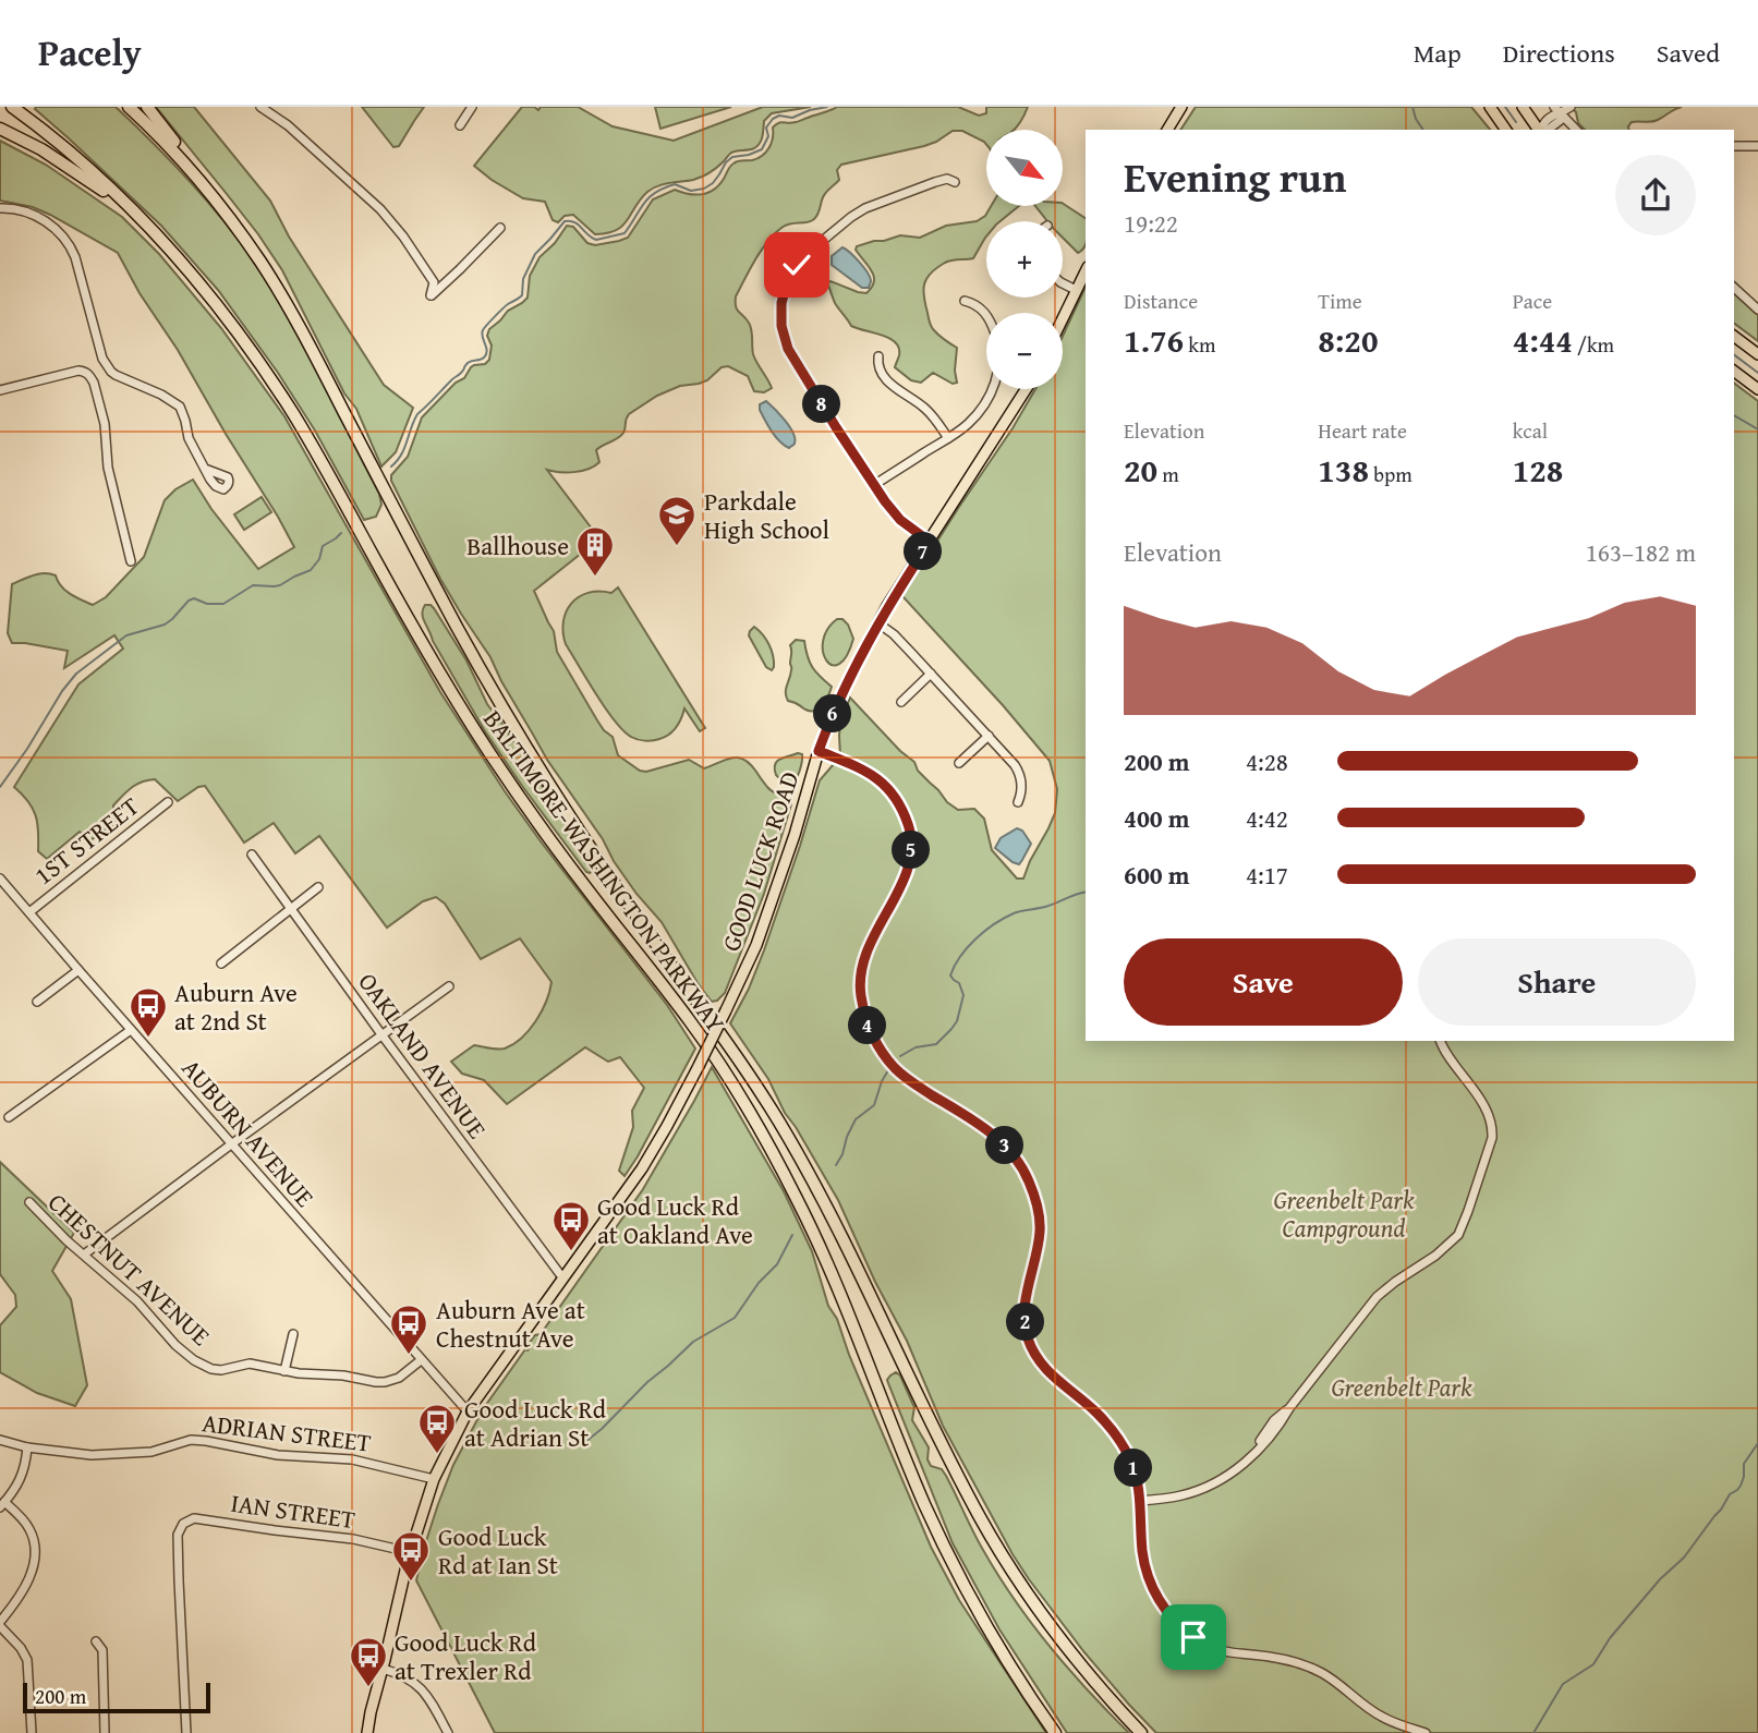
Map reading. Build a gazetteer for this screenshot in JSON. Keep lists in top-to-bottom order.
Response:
{
  "streets": {
    "highway": ["BALTIMORE-WASHINGTON PARKWAY"],
    "main road": ["GOOD LUCK ROAD"],
    "street": [
      "1ST STREET",
      "OAKLAND AVENUE",
      "AUBURN AVENUE",
      "CHESTNUT AVENUE",
      "ADRIAN STREET",
      "IAN STREET"
    ]
  },
  "crossings": [
    ["1ST STREET", "AUBURN AVENUE"],
    ["GOOD LUCK ROAD", "OAKLAND AVENUE"],
    ["GOOD LUCK ROAD", "AUBURN AVENUE"],
    ["GOOD LUCK ROAD", "ADRIAN STREET"],
    ["GOOD LUCK ROAD", "IAN STREET"],
    ["AUBURN AVENUE", "CHESTNUT AVENUE"]
  ],
  "parks": ["Greenbelt Park Campground", "Greenbelt Park"],
  "places": {
    "school or university": ["Parkdale High School"],
    "building": ["Ballhouse"],
    "bus stop": [
      "Auburn Ave at 2nd St",
      "Good Luck Rd at Oakland Ave",
      "Auburn Ave at Chestnut Ave",
      "Good Luck Rd at Adrian St",
      "Good Luck Rd at Ian St",
      "Good Luck Rd at Trexler Rd"
    ]
  },
  "scale_bar": "200 m",
  "north": "bottom right",
  "page": {
    "header": "Pacely",
    "nav": ["Map", "Directions", "Saved"],
    "map_buttons": ["+", "−"],
    "heading": ["Evening run", "19:22"],
    "stats": [
      ["Distance", "1.76 km"],
      ["Time", "8:20"],
      ["Pace", "4:44 /km"],
      ["Elevation", "20 m"],
      ["Heart rate", "138 bpm"],
      ["kcal", "128"]
    ],
    "pins": [
      "8",
      "7",
      "6",
      "5",
      "4",
      "3",
      "2",
      "1"
    ],
    "chart": ["Elevation", "163–182 m"],
    "list": [
      {
        "name": "200 m",
        "note": "4:28"
      },
      {
        "name": "400 m",
        "note": "4:42"
      },
      {
        "name": "600 m",
        "note": "4:17"
      }
    ],
    "buttons": ["Save", "Share"],
    "scale": "200 m"
  }
}
